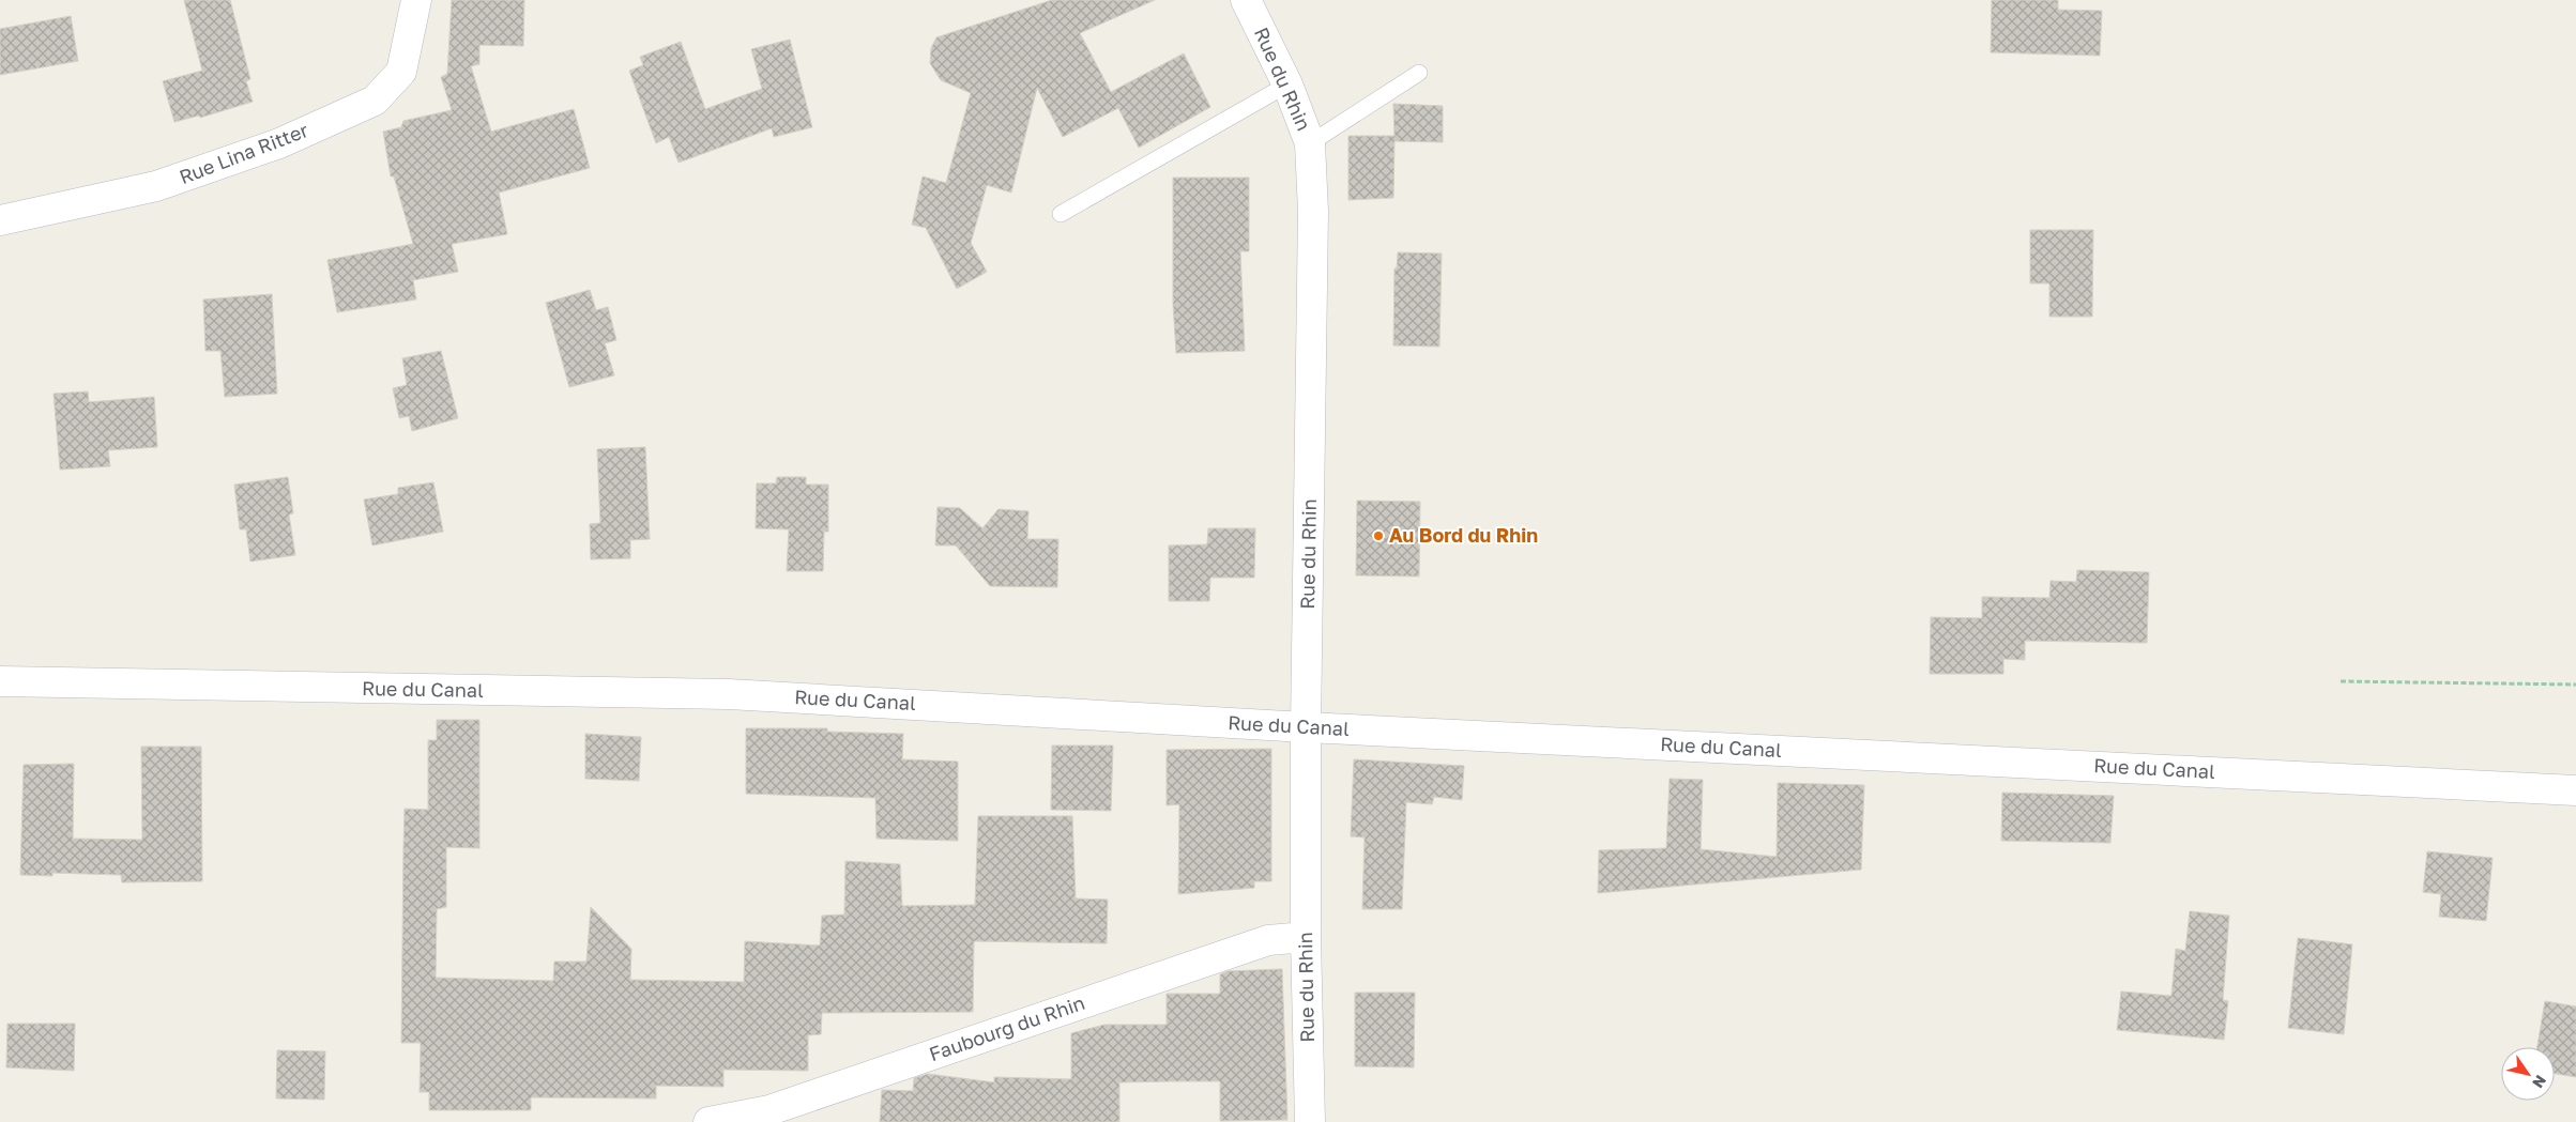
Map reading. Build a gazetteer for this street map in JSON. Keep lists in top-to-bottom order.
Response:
{
  "streets": {
    "street": [
      "Rue du Rhin",
      "Rue Lina Ritter",
      "Rue du Canal",
      "Faubourg du Rhin"
    ]
  },
  "crossings": [
    ["Rue du Rhin", "Rue du Canal"],
    ["Rue du Rhin", "Faubourg du Rhin"]
  ],
  "places": ["Au Bord du Rhin"],
  "north": "bottom right"
}
